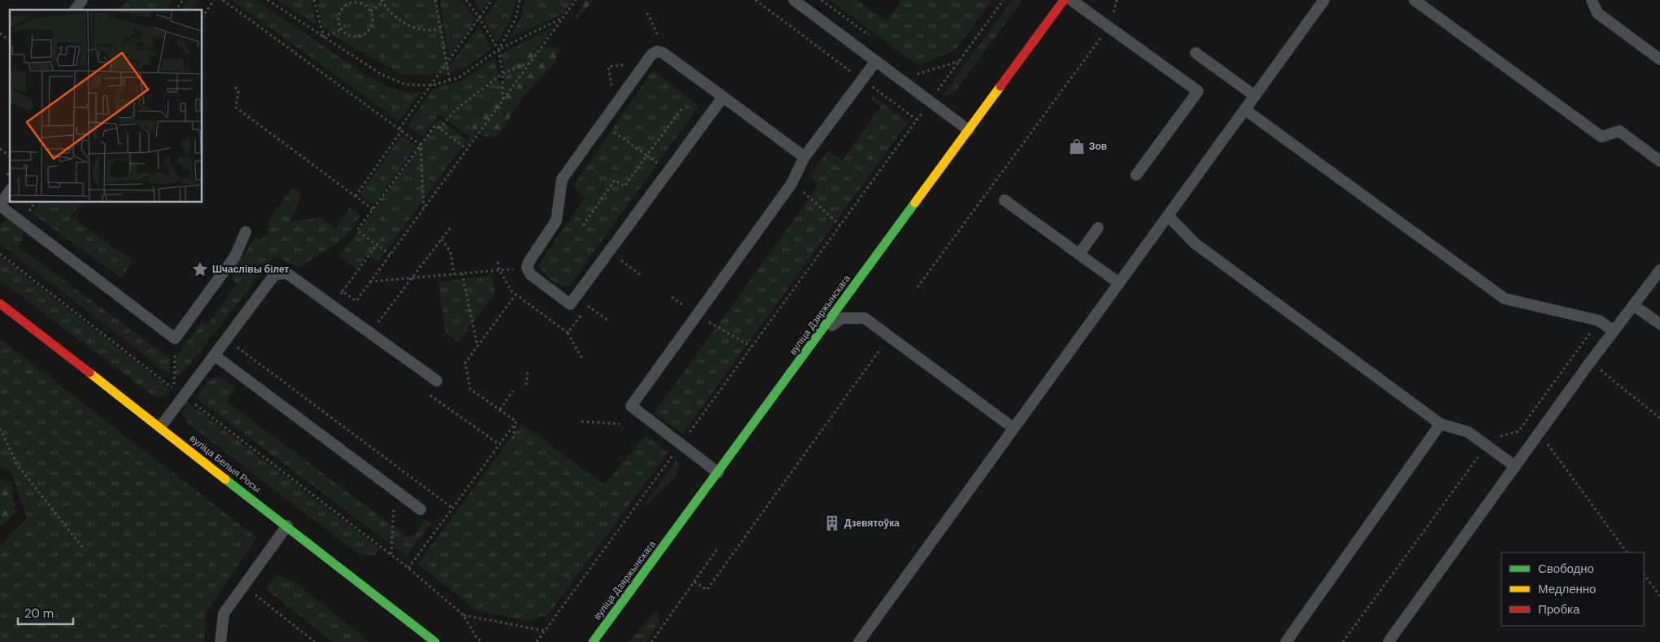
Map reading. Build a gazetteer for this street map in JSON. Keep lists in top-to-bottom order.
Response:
{
  "streets": {
    "main road": ["вуліца Дзяржынскага", "вуліца Белыя Росы"]
  },
  "places": {
    "shop": ["Зов"],
    "place": ["Шчаслівы білет"],
    "building": ["Дзевятоўка"]
  },
  "legend": ["Свободно", "Медленно", "Пробка"],
  "scale_bar": "20 m"
}
